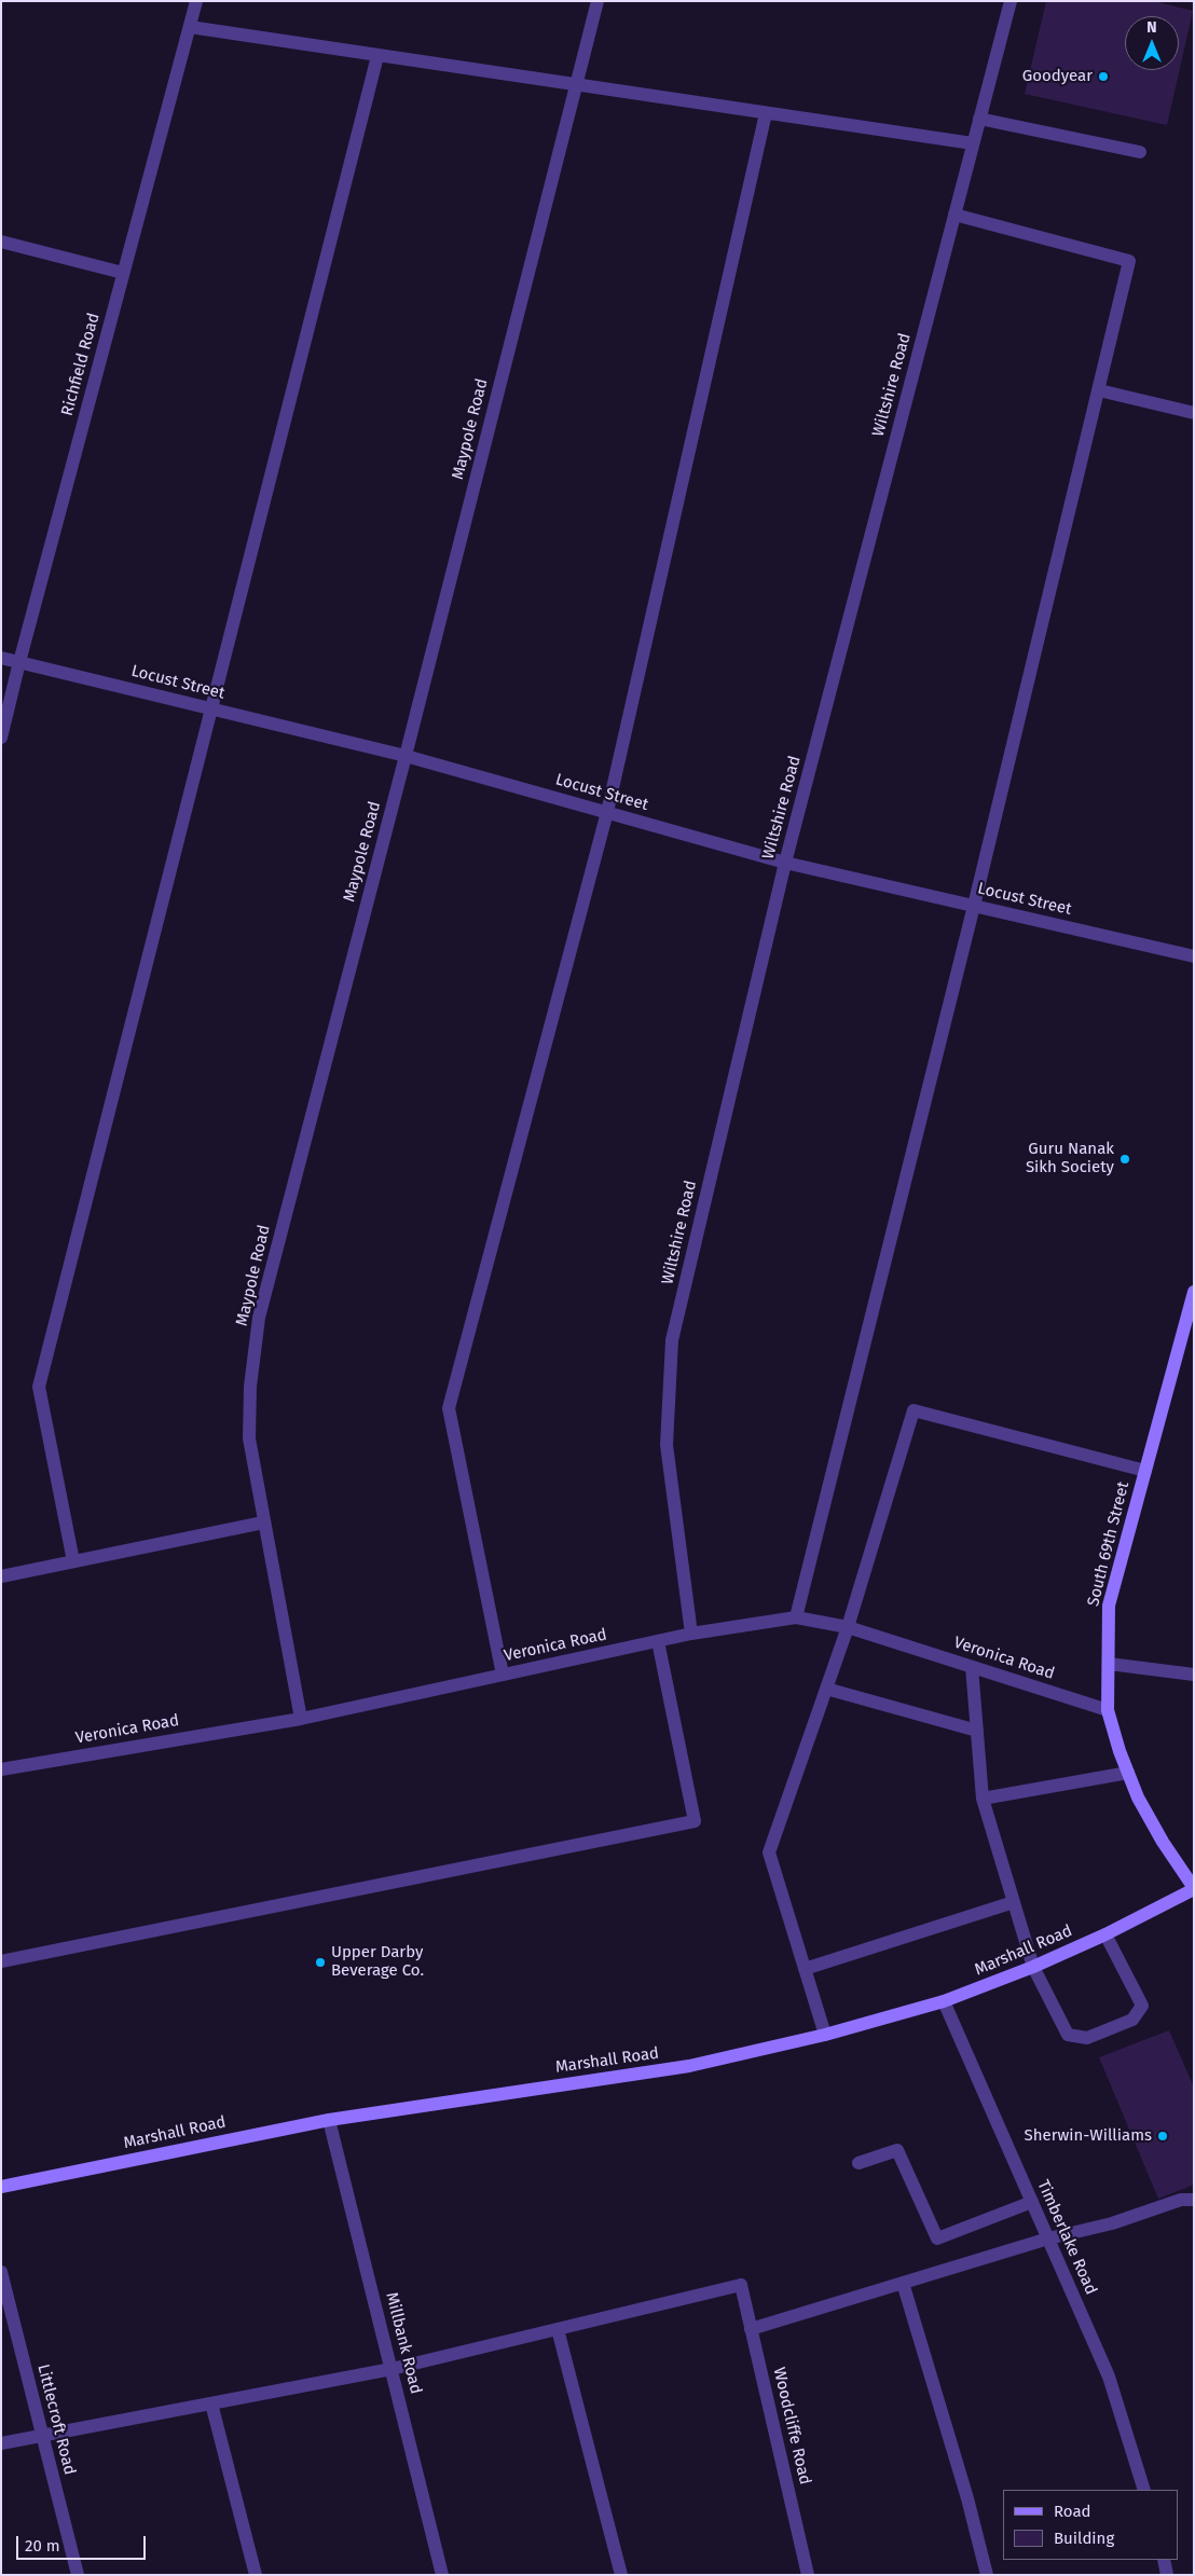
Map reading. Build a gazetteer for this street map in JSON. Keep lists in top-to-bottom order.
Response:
{
  "streets": {
    "main road": ["South 69th Street", "Marshall Road"],
    "street": [
      "Richfield Road",
      "Wiltshire Road",
      "Maypole Road",
      "Locust Street",
      "Veronica Road",
      "Timberlake Road",
      "Millbank Road",
      "Littlecroft Road",
      "Woodcliffe Road"
    ]
  },
  "crossings": [
    ["Richfield Road", "Locust Street"],
    ["Wiltshire Road", "Locust Street"],
    ["Wiltshire Road", "Veronica Road"],
    ["Maypole Road", "Locust Street"],
    ["Maypole Road", "Veronica Road"],
    ["South 69th Street", "Veronica Road"],
    ["South 69th Street", "Marshall Road"],
    ["Marshall Road", "Timberlake Road"],
    ["Marshall Road", "Millbank Road"]
  ],
  "places": [
    "Goodyear",
    "Guru Nanak Sikh Society",
    "Upper Darby Beverage Co.",
    "Sherwin-Williams"
  ],
  "legend": ["Road", "Building"],
  "scale_bar": "20 m",
  "north": "top"
}
